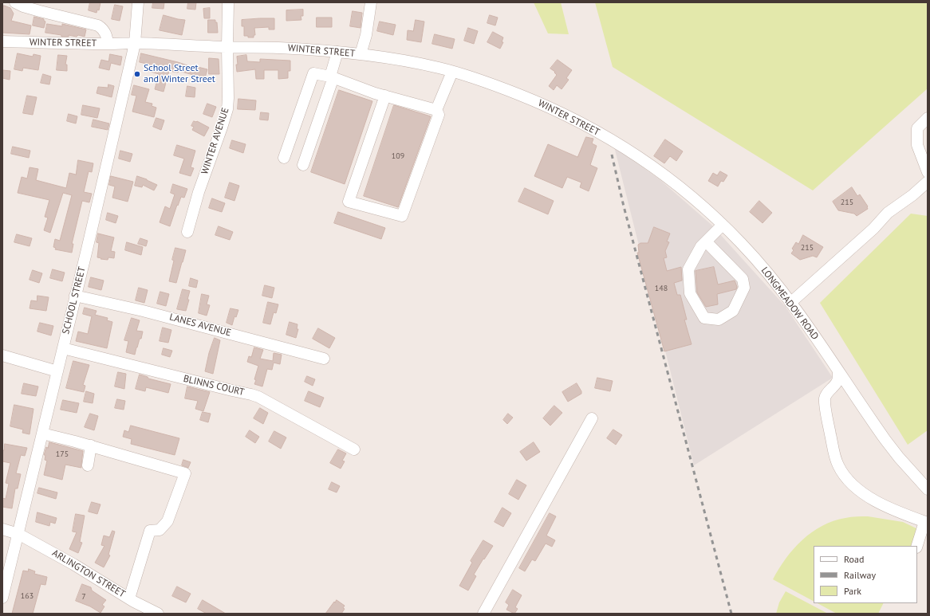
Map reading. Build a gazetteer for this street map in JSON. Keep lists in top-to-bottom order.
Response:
{
  "streets": {
    "street": [
      "WINTER STREET",
      "WINTER AVENUE",
      "SCHOOL STREET",
      "LONGMEADOW ROAD",
      "LANES AVENUE",
      "BLINNS COURT",
      "ARLINGTON STREET"
    ]
  },
  "crossings": [
    ["WINTER STREET", "WINTER AVENUE"],
    ["WINTER STREET", "SCHOOL STREET"],
    ["WINTER STREET", "LONGMEADOW ROAD"],
    ["SCHOOL STREET", "LANES AVENUE"],
    ["SCHOOL STREET", "BLINNS COURT"],
    ["SCHOOL STREET", "ARLINGTON STREET"]
  ],
  "places": ["School Street and Winter Street"],
  "house_numbers": [
    "109",
    "215",
    "215",
    "148",
    "175",
    "163",
    "7"
  ],
  "legend": ["Road", "Railway", "Park"]
}
